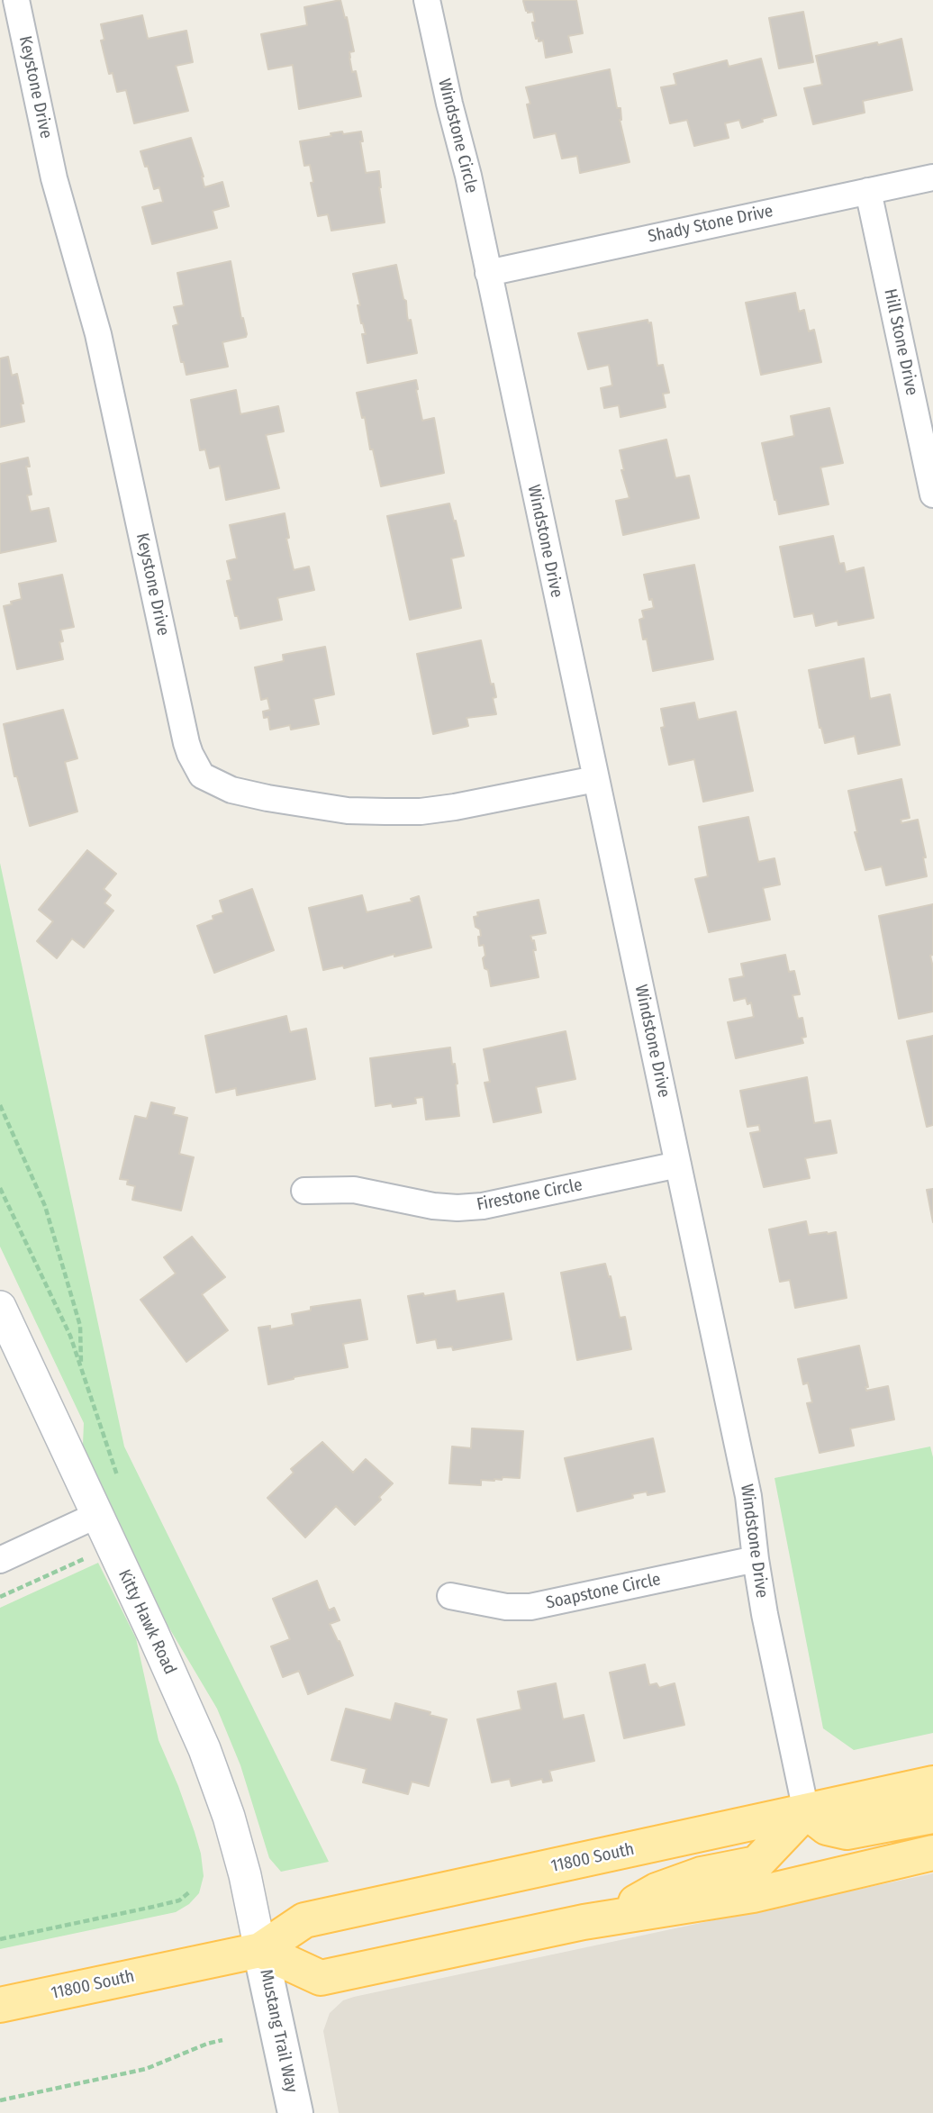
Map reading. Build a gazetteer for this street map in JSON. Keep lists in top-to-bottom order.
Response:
{
  "streets": {
    "main road": ["11800 South", "Mustang Trail Way"],
    "street": [
      "Keystone Drive",
      "Windstone Circle",
      "Shady Stone Drive",
      "Hill Stone Drive",
      "Windstone Drive",
      "Firestone Circle",
      "Soapstone Circle",
      "Kitty Hawk Road"
    ]
  },
  "crossings": [
    ["Keystone Drive", "Windstone Drive"],
    ["Windstone Circle", "Shady Stone Drive"],
    ["Windstone Circle", "Windstone Drive"],
    ["Shady Stone Drive", "Hill Stone Drive"],
    ["Shady Stone Drive", "Windstone Drive"],
    ["Windstone Drive", "Firestone Circle"],
    ["Windstone Drive", "Soapstone Circle"],
    ["Windstone Drive", "11800 South"],
    ["Kitty Hawk Road", "11800 South"],
    ["Kitty Hawk Road", "Mustang Trail Way"],
    ["11800 South", "Mustang Trail Way"]
  ]
}
